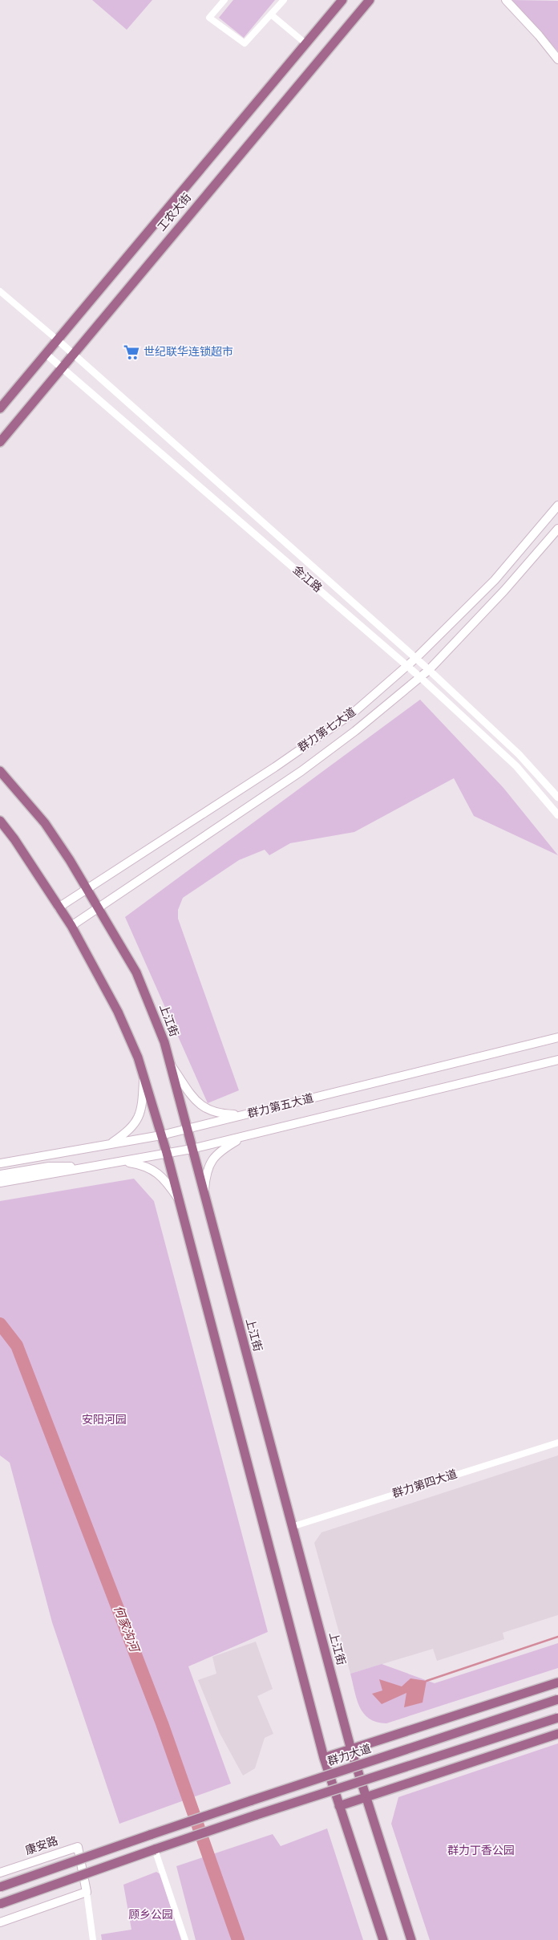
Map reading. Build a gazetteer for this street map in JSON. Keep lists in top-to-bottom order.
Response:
{
  "streets": {
    "main road": [
      "工农大街",
      "群力第七大道",
      "上江街",
      "群力第五大道",
      "群力大道",
      "康安路"
    ],
    "street": ["金江路", "群力第四大道"]
  },
  "crossings": [
    ["工农大街", "金江路"],
    ["金江路", "群力第七大道"],
    ["群力第七大道", "上江街"],
    ["上江街", "群力第五大道"],
    ["上江街", "群力第四大道"]
  ],
  "water": ["何家沟河"],
  "parks": ["安阳河园", "群力丁香公园", "顾乡公园"],
  "places": {
    "supermarket": ["世纪联华连锁超市"]
  }
}
